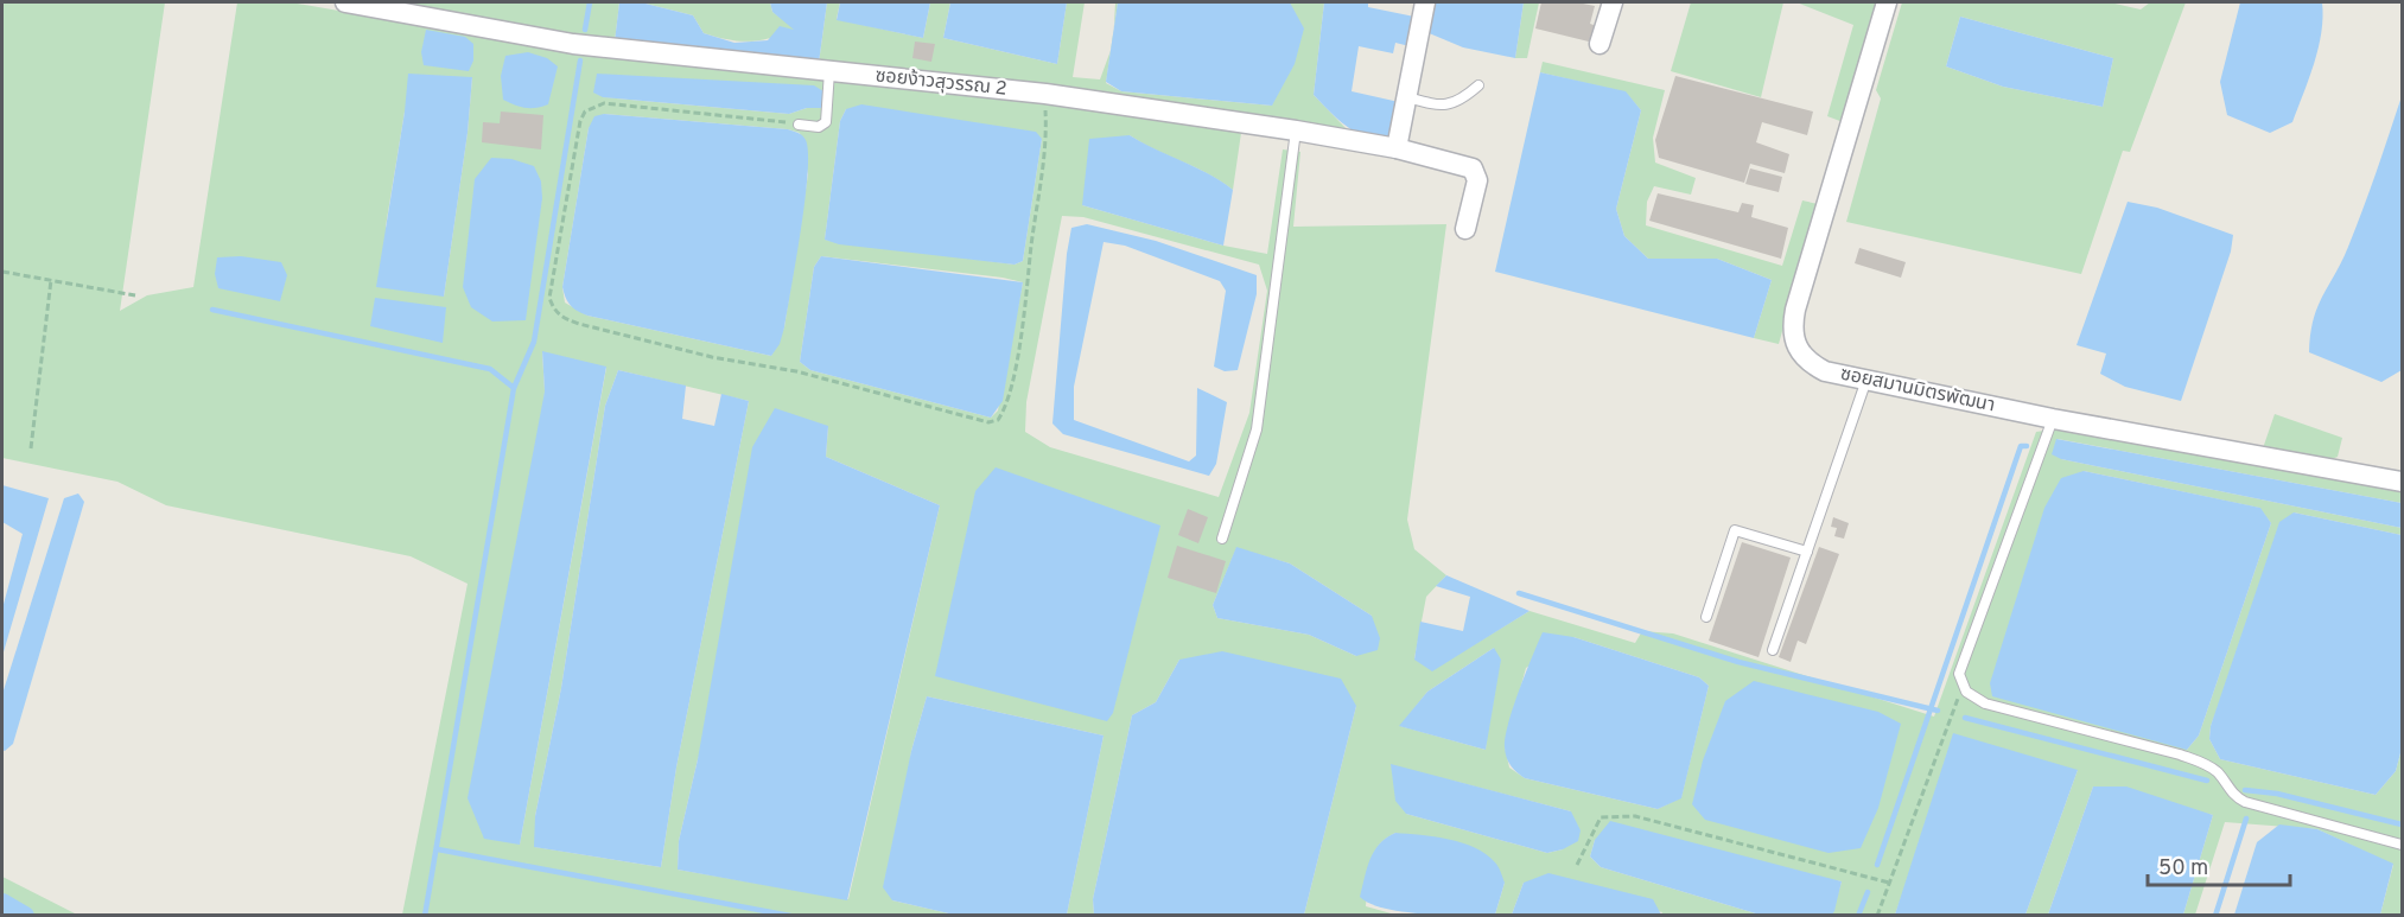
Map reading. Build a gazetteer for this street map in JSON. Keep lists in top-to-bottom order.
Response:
{
  "streets": {
    "street": ["ซอยง้าวสุวรรณ 2", "ซอยสมานมิตรพัฒนา"]
  },
  "scale_bar": "50 m"
}
